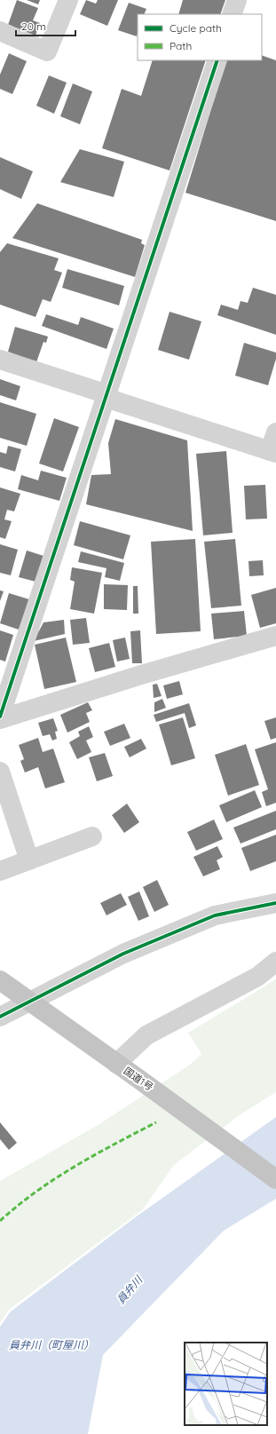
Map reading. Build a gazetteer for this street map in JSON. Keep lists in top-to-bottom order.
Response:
{
  "streets": {
    "highway": ["国道1号"]
  },
  "water": ["員弁川", "員弁川（町屋川）"],
  "legend": ["Cycle path", "Path"],
  "scale_bar": "20 m"
}
